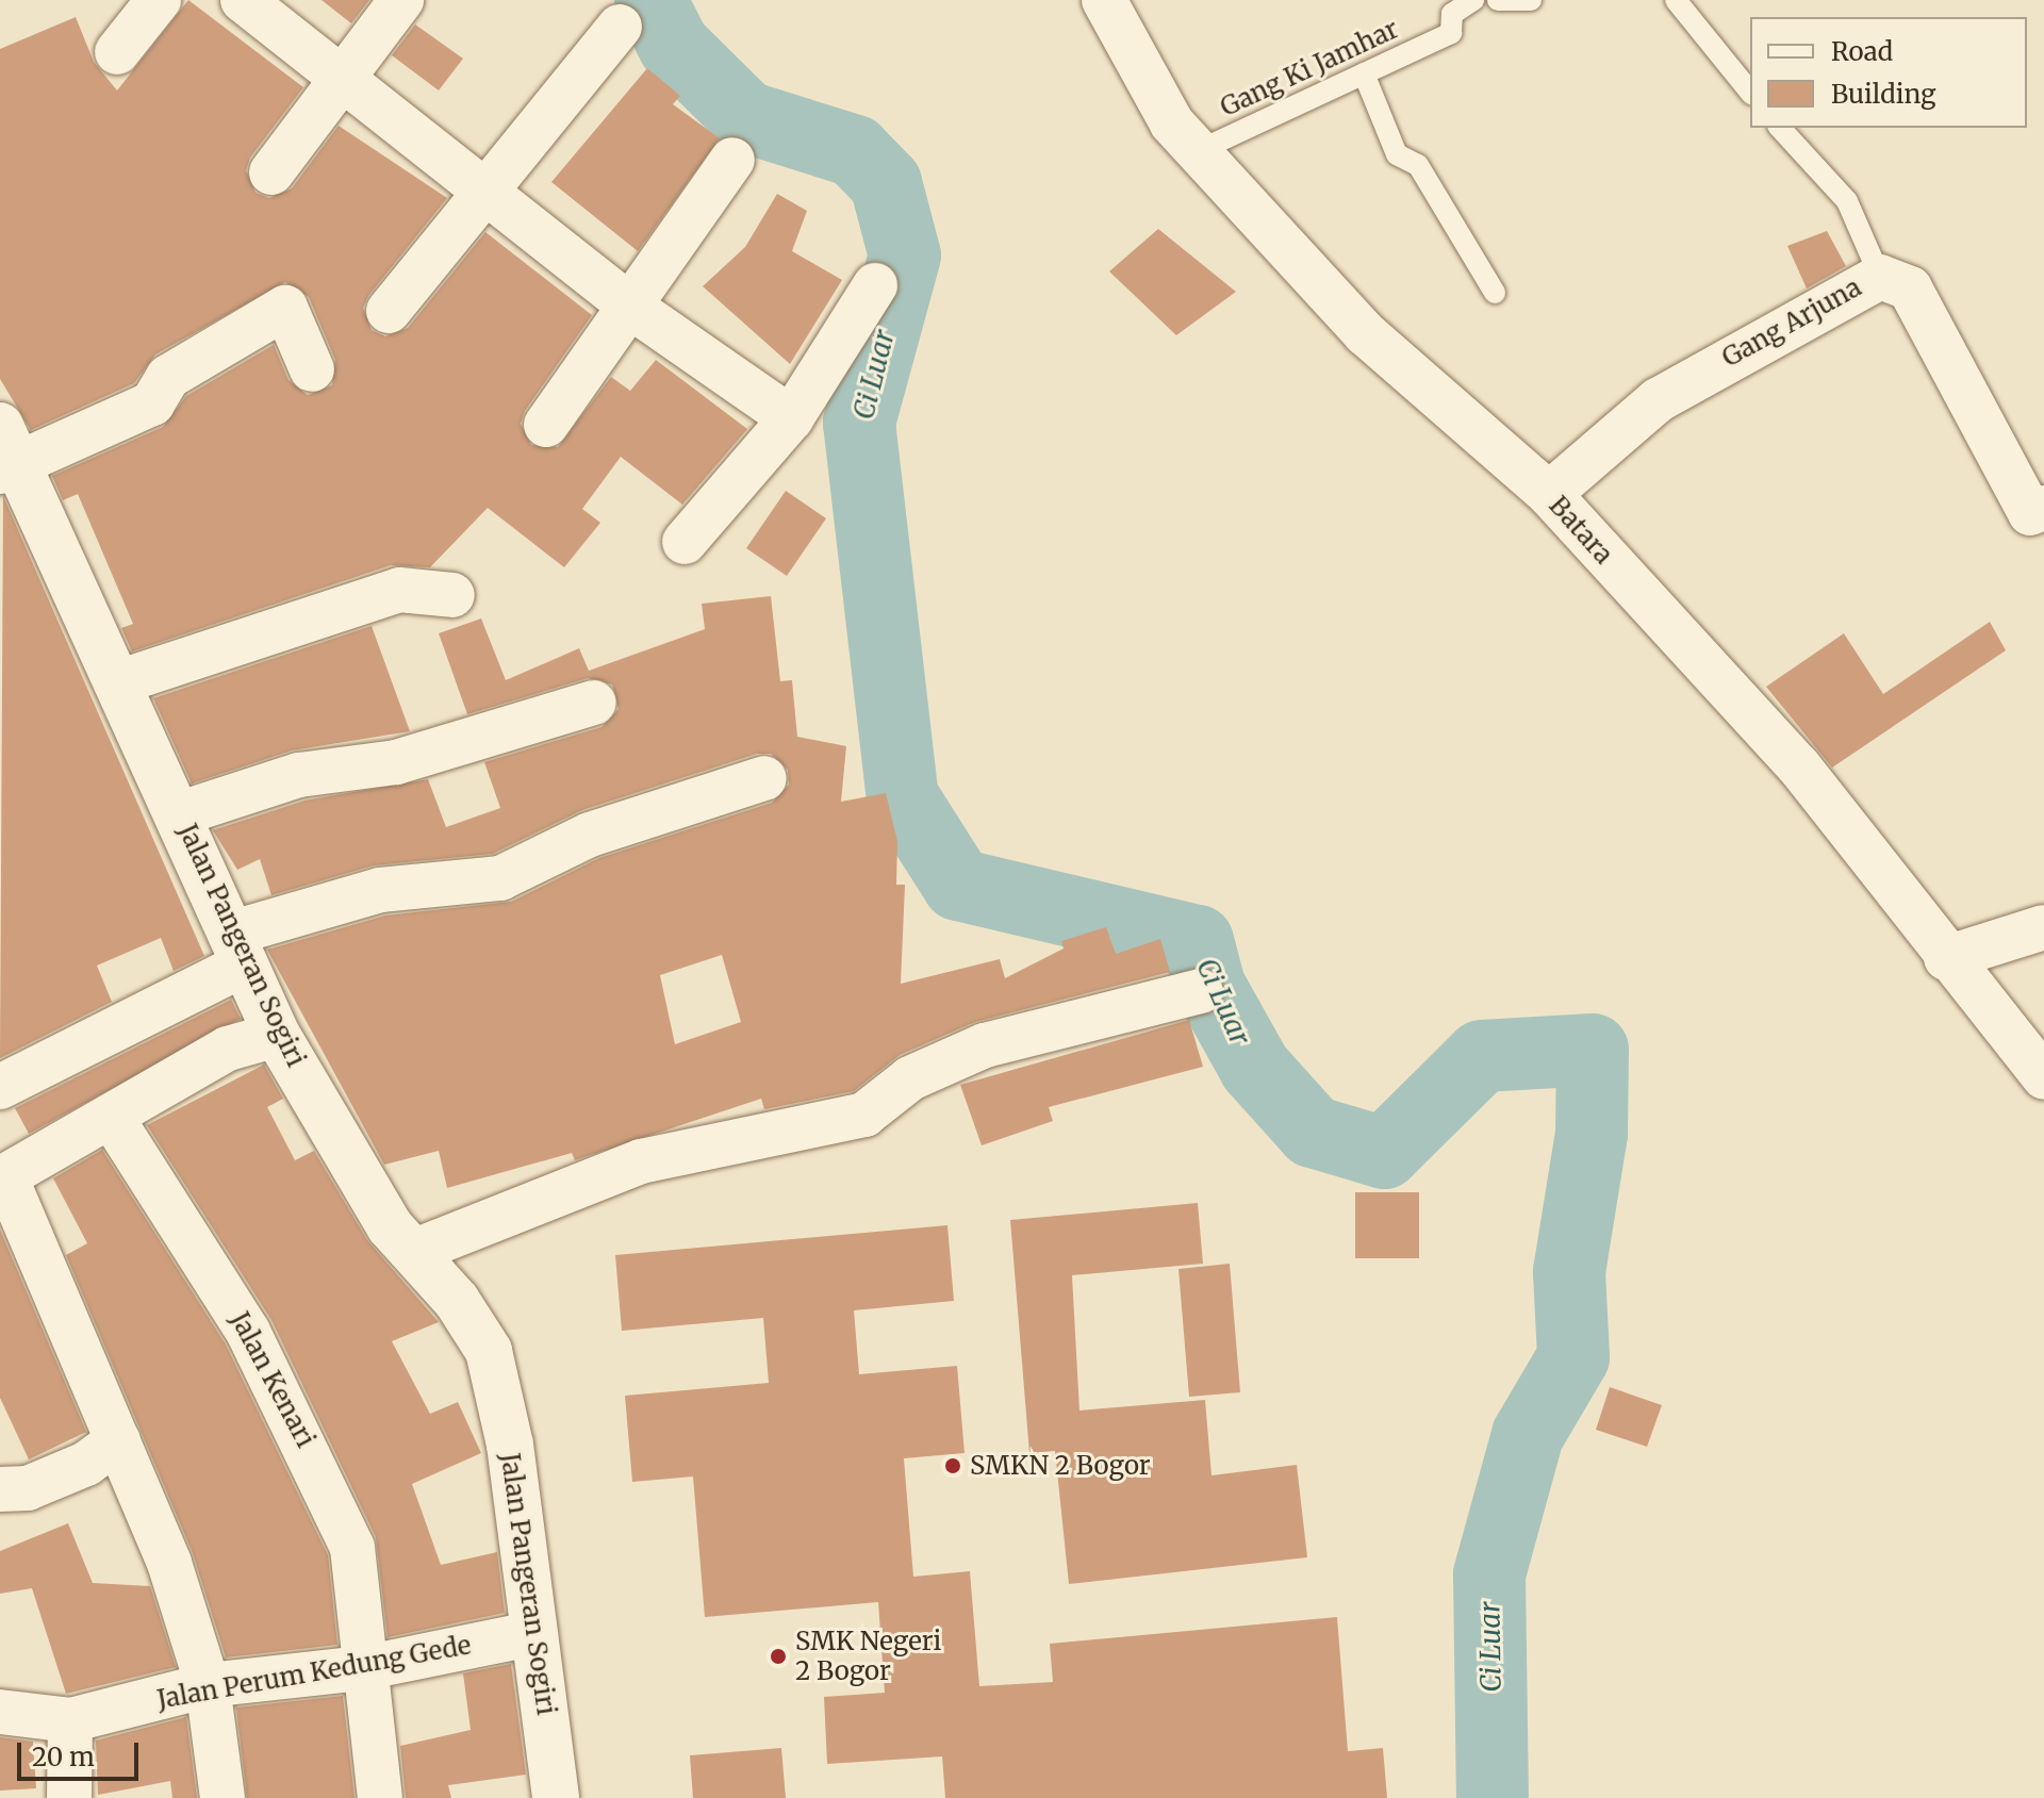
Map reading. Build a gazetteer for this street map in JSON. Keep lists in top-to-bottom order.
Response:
{
  "streets": {
    "street": [
      "Gang Arjuna",
      "Batara",
      "Jalan Pangeran Sogiri",
      "Jalan Kenari",
      "Jalan Perum Kedung Gede"
    ],
    "lane": ["Gang Ki Jamhar"]
  },
  "crossings": [
    ["Gang Ki Jamhar", "Batara"],
    ["Gang Arjuna", "Batara"],
    ["Jalan Pangeran Sogiri", "Jalan Perum Kedung Gede"],
    ["Jalan Kenari", "Jalan Perum Kedung Gede"]
  ],
  "water": ["Ci Luar"],
  "places": ["SMKN 2 Bogor", "SMK Negeri 2 Bogor"],
  "legend": ["Road", "Building"],
  "scale_bar": "20 m"
}
